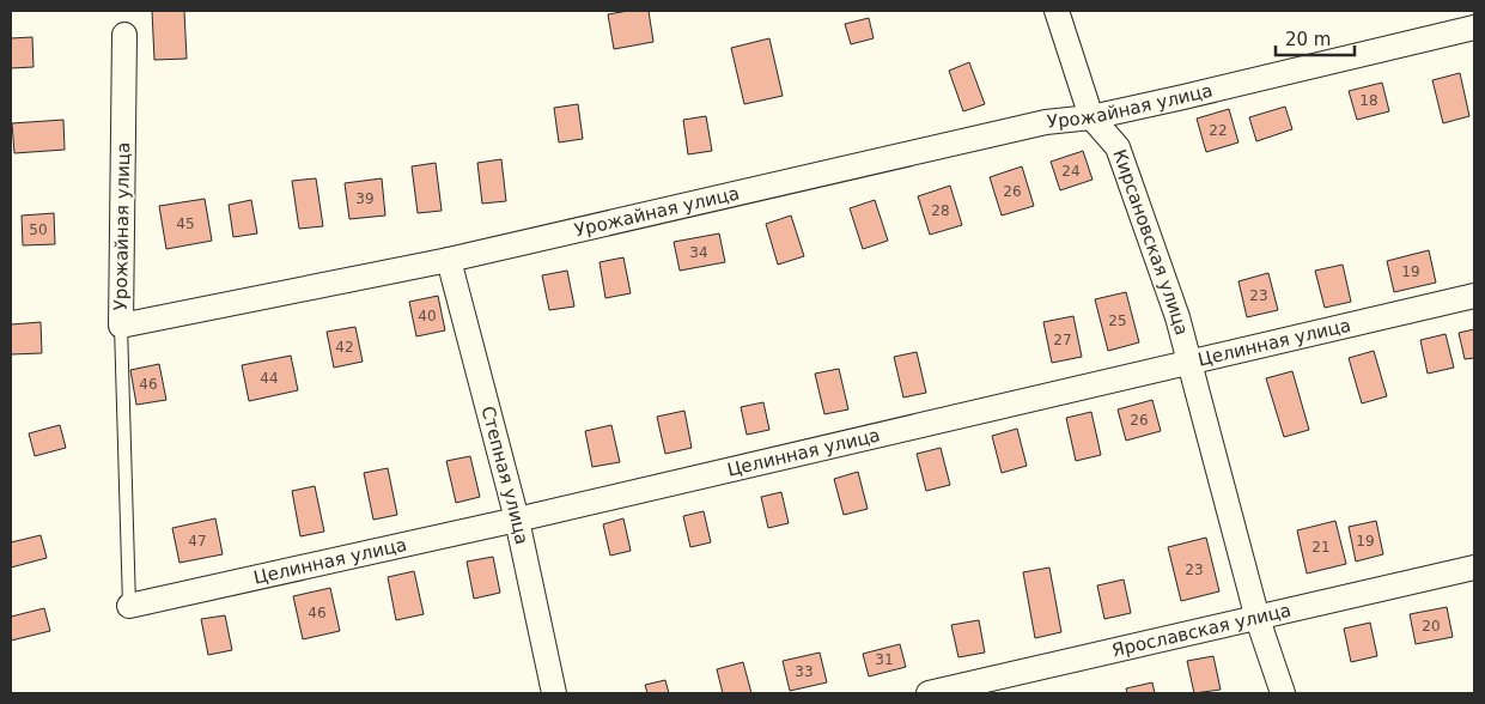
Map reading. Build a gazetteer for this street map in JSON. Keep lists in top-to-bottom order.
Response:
{
  "streets": {
    "street": [
      "Урожайная улица",
      "Кирсановская улица",
      "Целинная улица",
      "Степная улица",
      "Ярославская улица"
    ]
  },
  "crossings": [
    ["Урожайная улица", "Кирсановская улица"],
    ["Урожайная улица", "Степная улица"],
    ["Кирсановская улица", "Целинная улица"],
    ["Кирсановская улица", "Ярославская улица"],
    ["Целинная улица", "Степная улица"]
  ],
  "house_numbers": [
    "18",
    "22",
    "24",
    "26",
    "39",
    "28",
    "45",
    "50",
    "34",
    "19",
    "23",
    "40",
    "25",
    "27",
    "42",
    "44",
    "46",
    "26",
    "47",
    "19",
    "21",
    "23",
    "46",
    "20",
    "31",
    "33"
  ],
  "scale_bar": "20 m"
}
